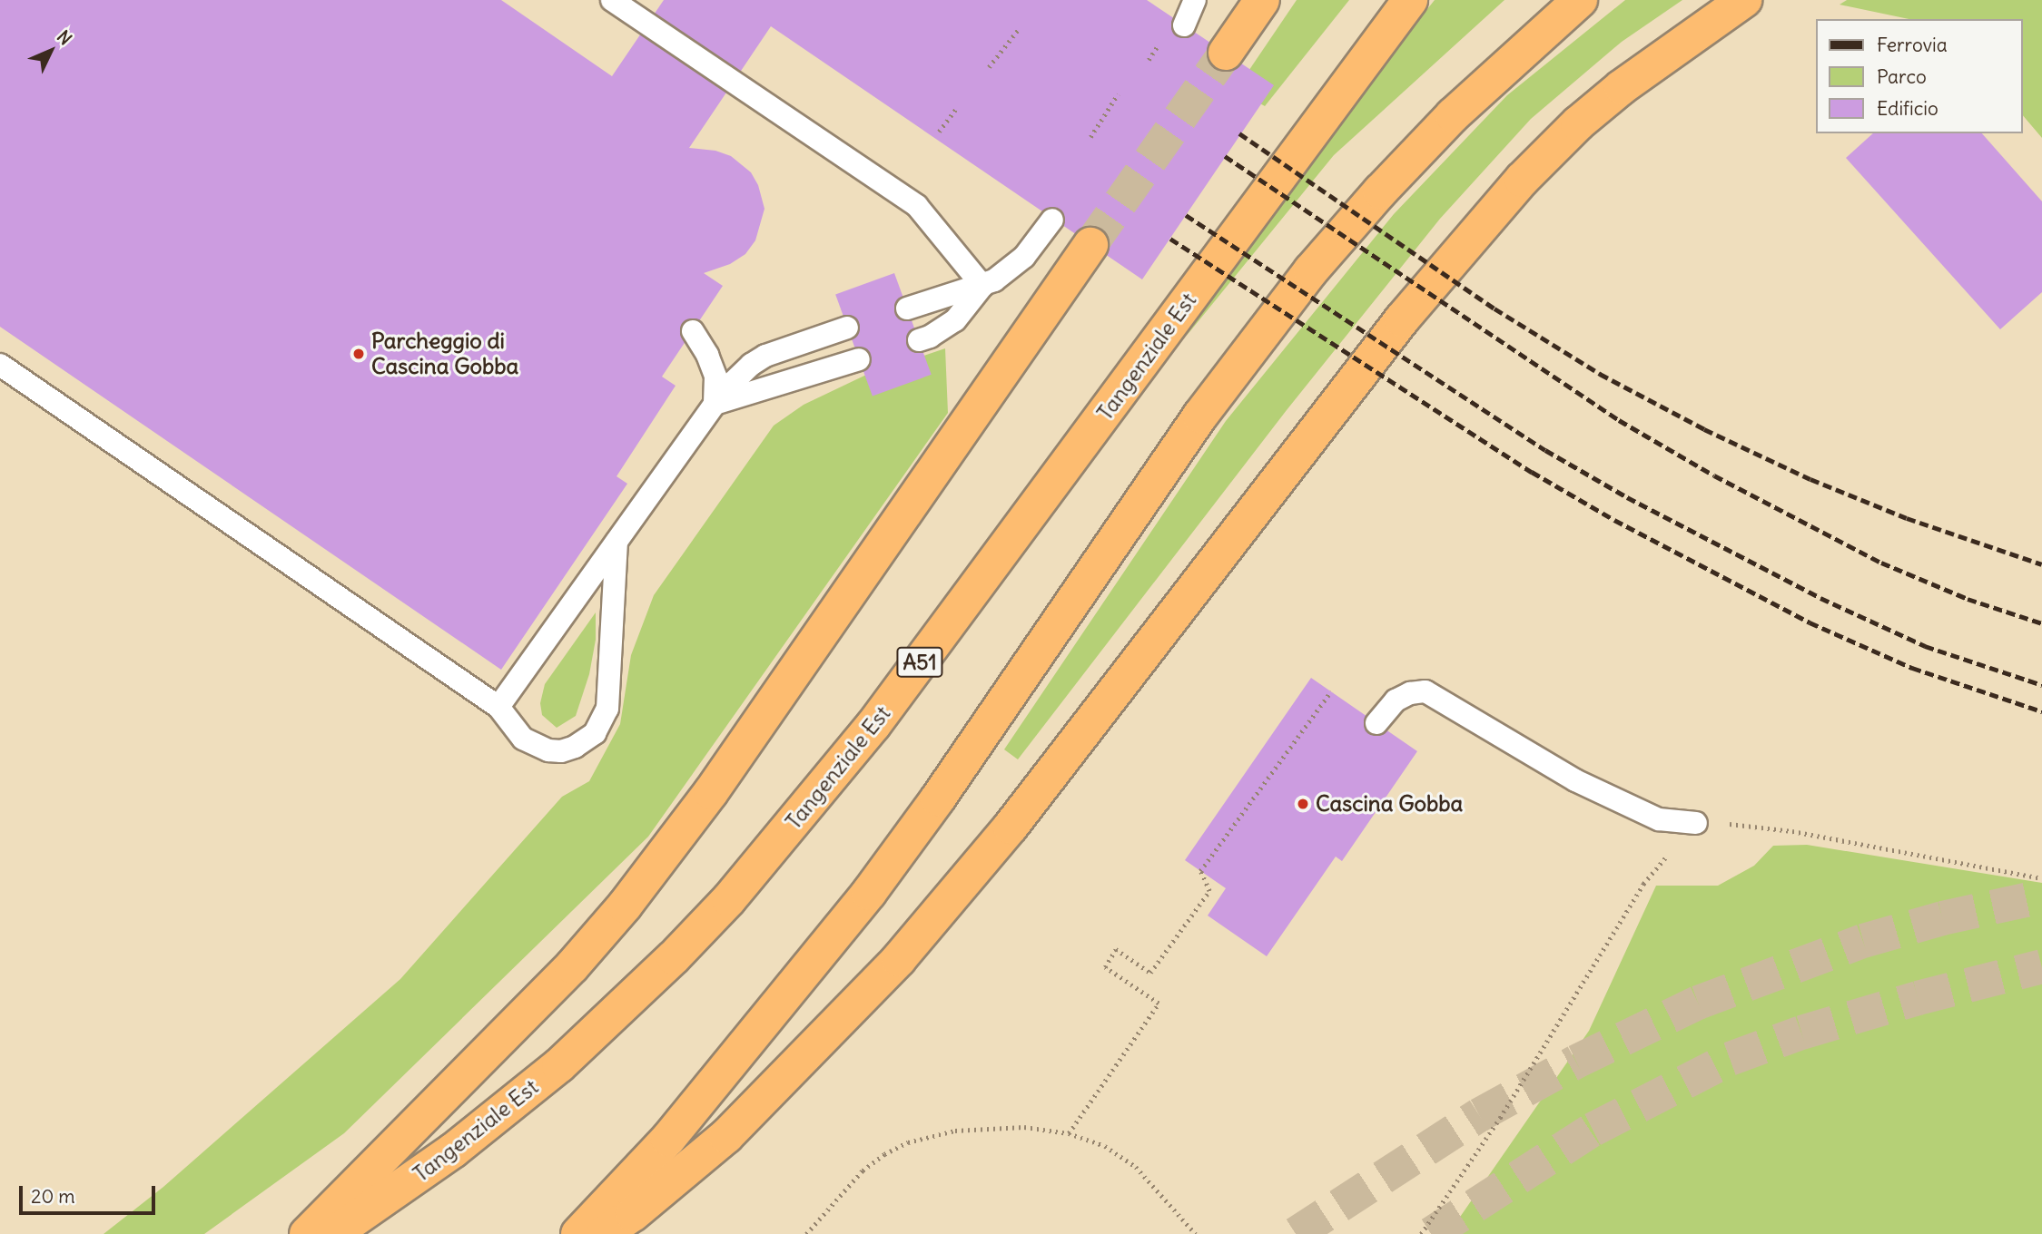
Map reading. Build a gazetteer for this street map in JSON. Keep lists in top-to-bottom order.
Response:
{
  "streets": {
    "highway": ["Tangenziale Est", "A51"]
  },
  "places": ["Parcheggio di Cascina Gobba", "Cascina Gobba"],
  "legend": ["Ferrovia", "Parco", "Edificio"],
  "scale_bar": "20 m",
  "north": "top right"
}
